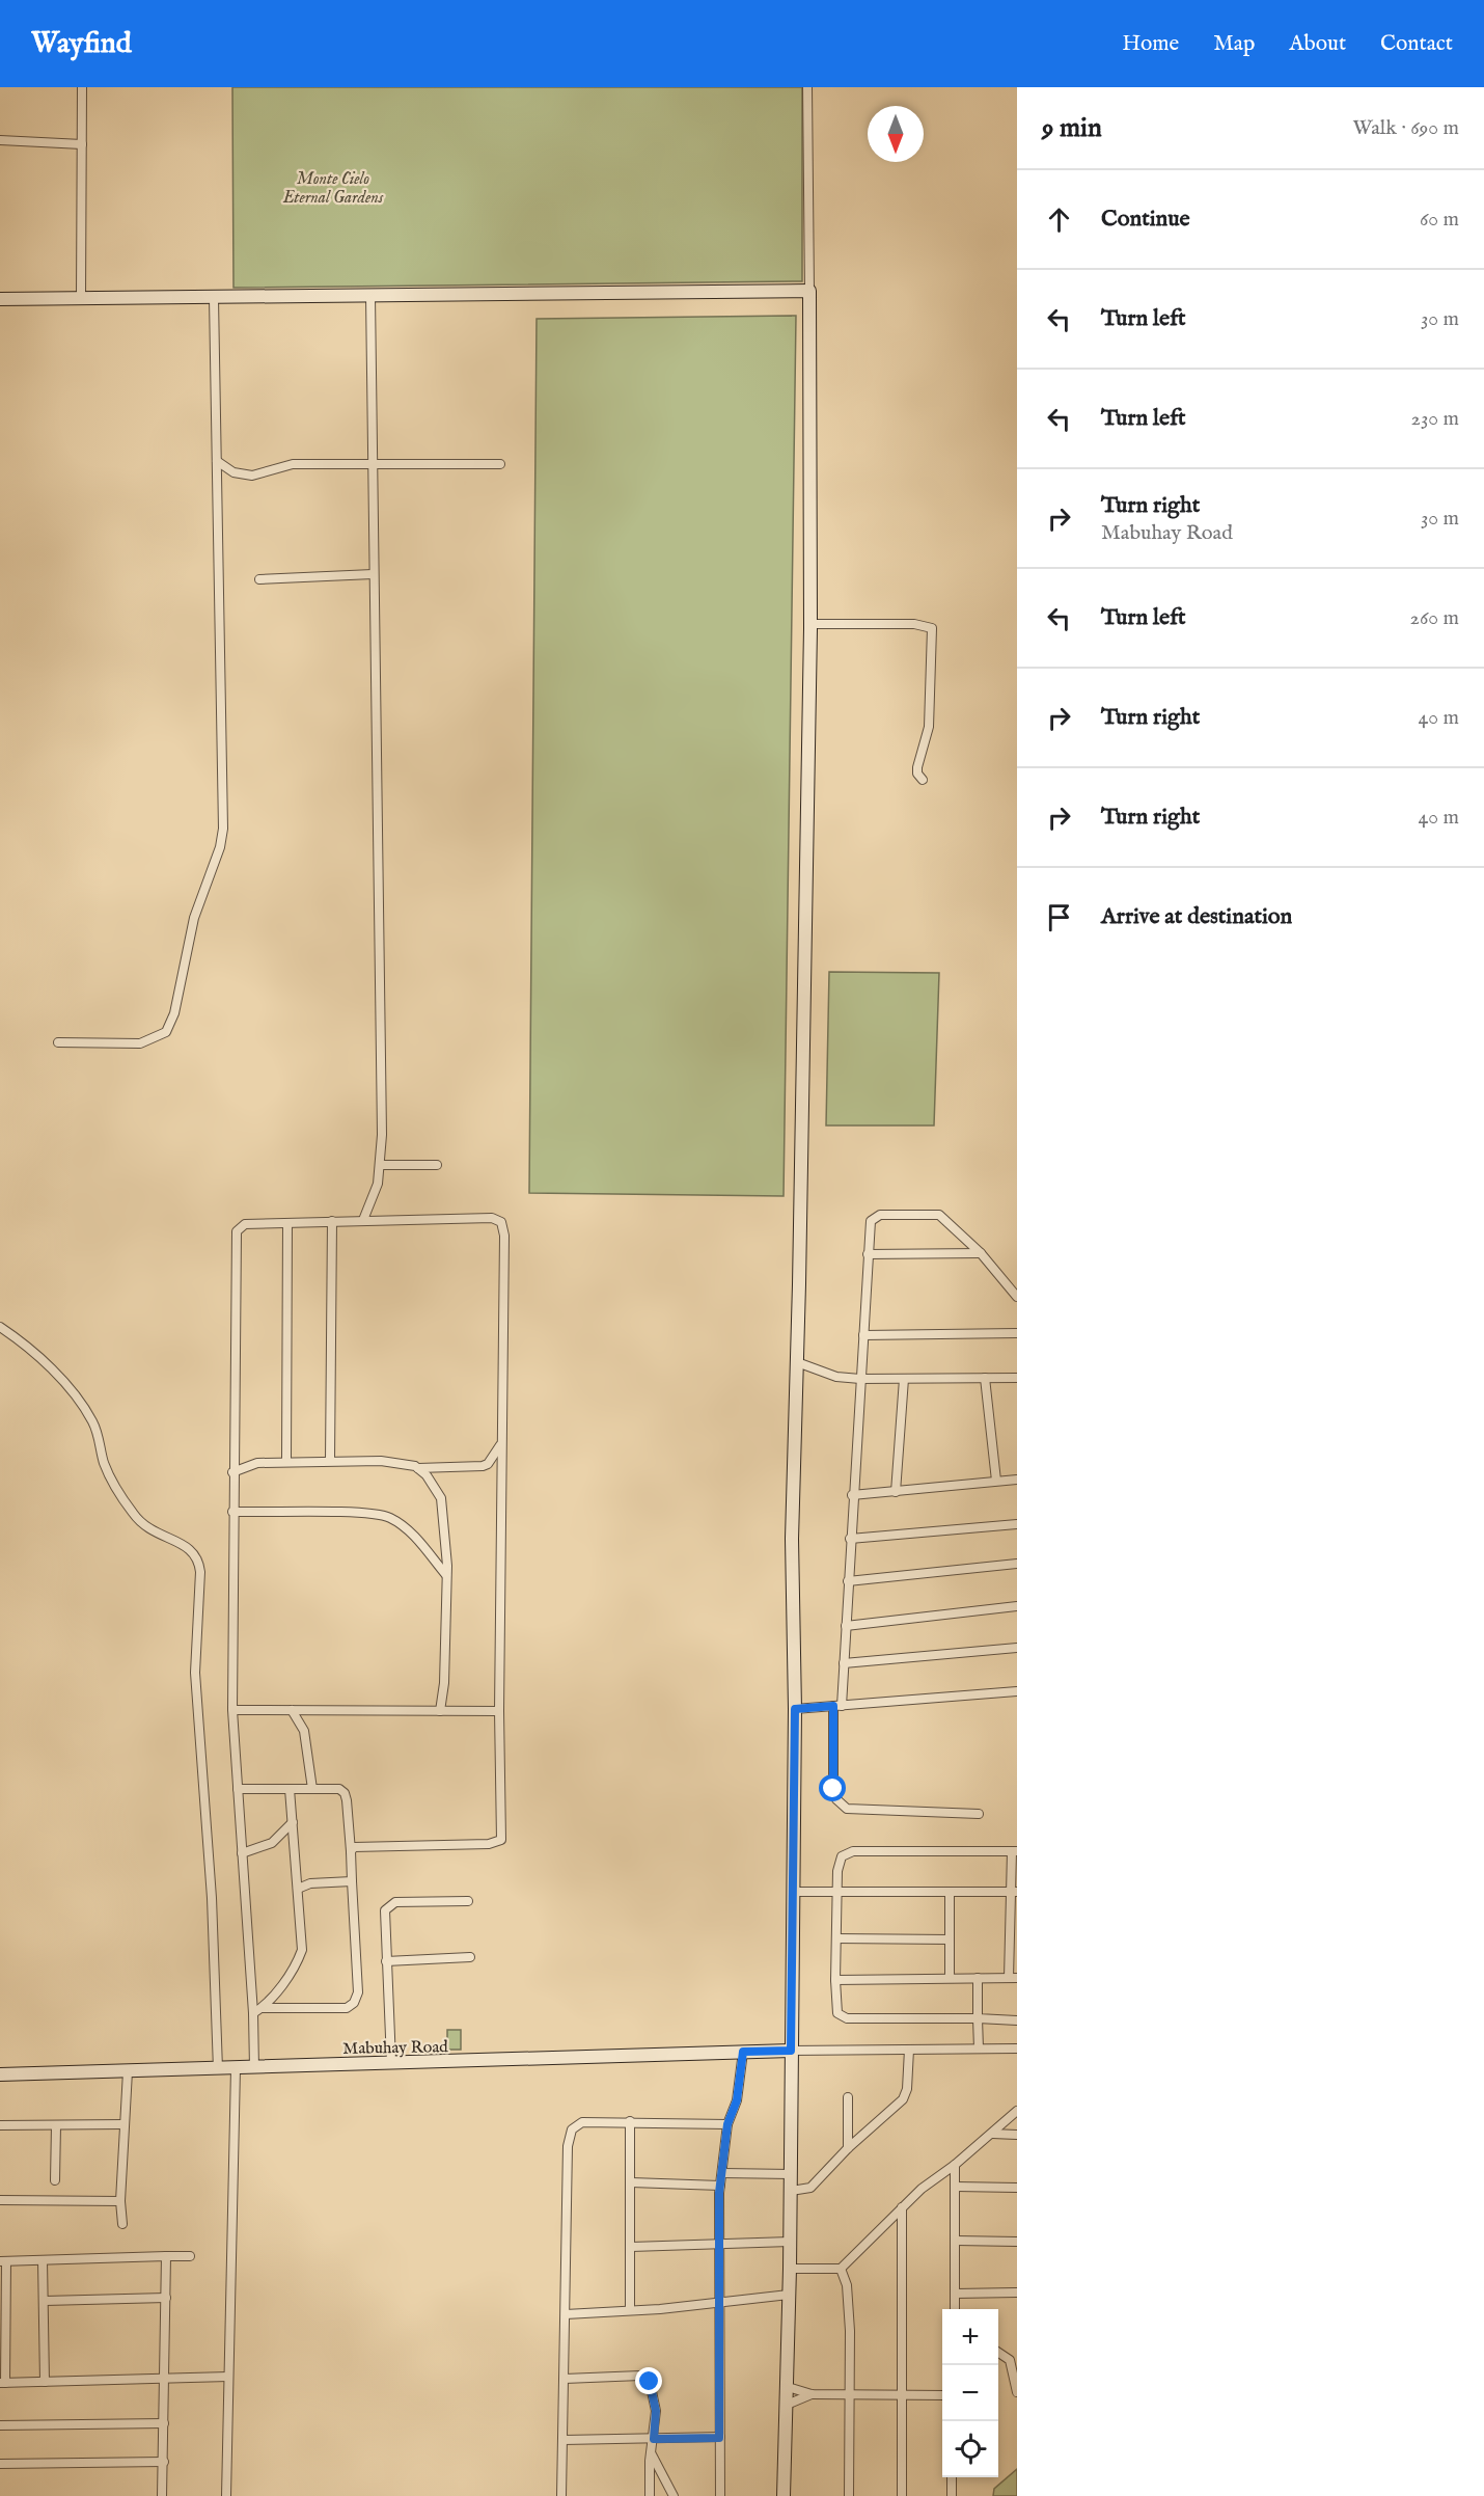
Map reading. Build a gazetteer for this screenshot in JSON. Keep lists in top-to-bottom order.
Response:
{
  "streets": {
    "street": ["Mabuhay Road"]
  },
  "parks": ["Monte Cielo Eternal Gardens"],
  "north": "bottom",
  "page": {
    "header": "Wayfind",
    "nav": [
      "Home",
      "Map",
      "About",
      "Contact"
    ],
    "heading": ["9 min", "Walk · 690 m"],
    "list": [
      ["Continue", "60 m"],
      ["Turn left", "30 m"],
      ["Turn left", "230 m"],
      ["Turn right", "Mabuhay Road", "30 m"],
      ["Turn left", "260 m"],
      ["Turn right", "40 m"],
      ["Turn right", "40 m"],
      "Arrive at destination"
    ],
    "map_buttons": ["+", "−"]
  }
}
